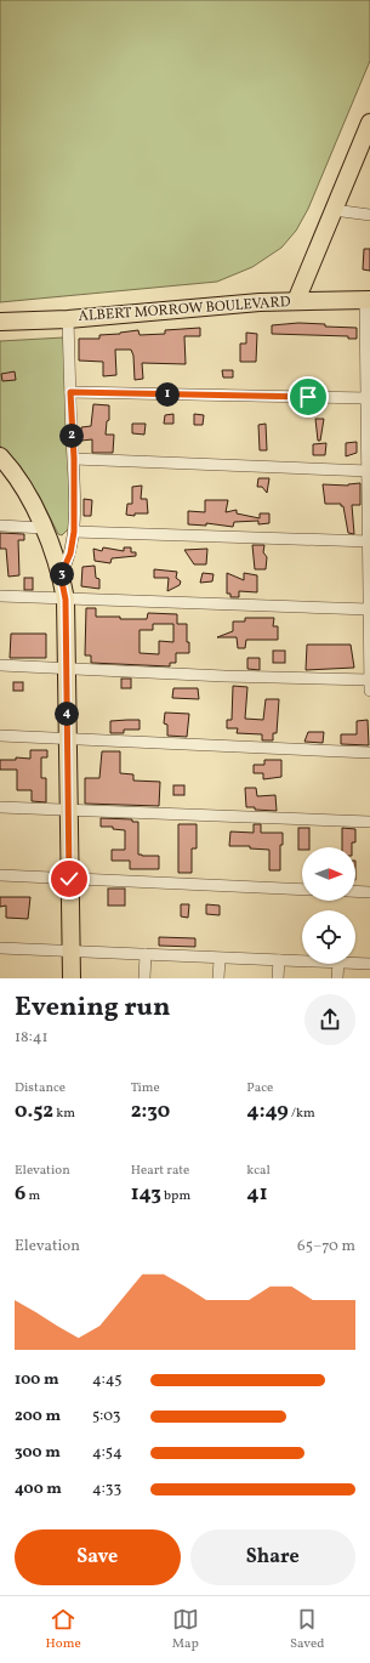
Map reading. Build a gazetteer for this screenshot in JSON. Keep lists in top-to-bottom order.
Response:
{
  "streets": {
    "main road": ["ALBERT MORROW BOULEVARD"]
  },
  "north": "right",
  "page": {
    "pins": [
      "1",
      "2",
      "3",
      "4"
    ],
    "heading": ["Evening run", "18:41"],
    "stats": [
      ["Distance", "0.52 km"],
      ["Time", "2:30"],
      ["Pace", "4:49 /km"],
      ["Elevation", "6 m"],
      ["Heart rate", "143 bpm"],
      ["kcal", "41"]
    ],
    "chart": ["Elevation", "65–70 m"],
    "list": [
      {
        "name": "100 m",
        "note": "4:45"
      },
      {
        "name": "200 m",
        "note": "5:03"
      },
      {
        "name": "300 m",
        "note": "4:54"
      },
      {
        "name": "400 m",
        "note": "4:33"
      }
    ],
    "buttons": ["Save", "Share"],
    "tabs": ["Home", "Map", "Saved"]
  }
}
